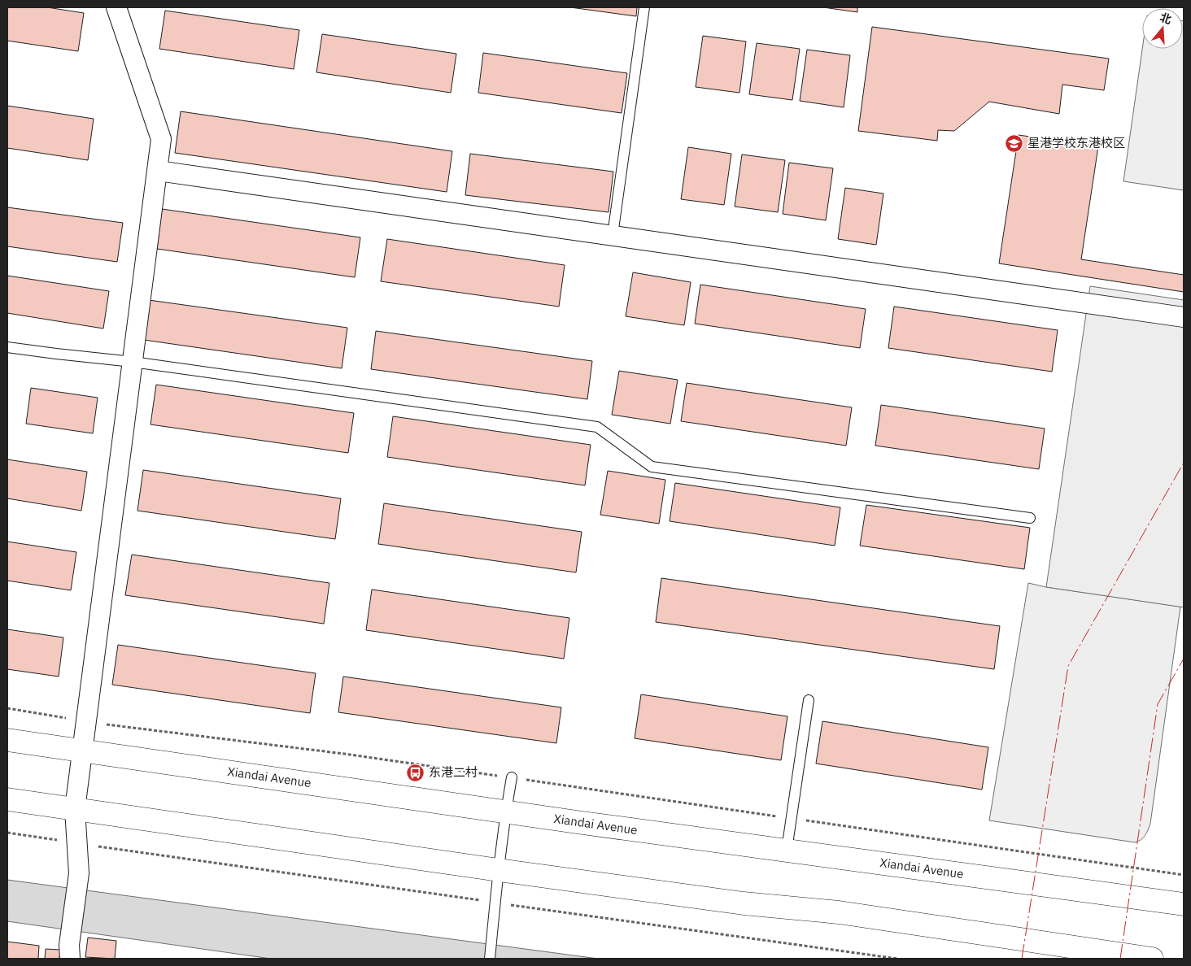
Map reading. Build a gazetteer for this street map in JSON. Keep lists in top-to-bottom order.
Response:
{
  "streets": {
    "main road": ["Xiandai Avenue"]
  },
  "places": {
    "school or university": ["星港学校东港校区"],
    "bus stop": ["东港二村"]
  },
  "north": "top"
}
